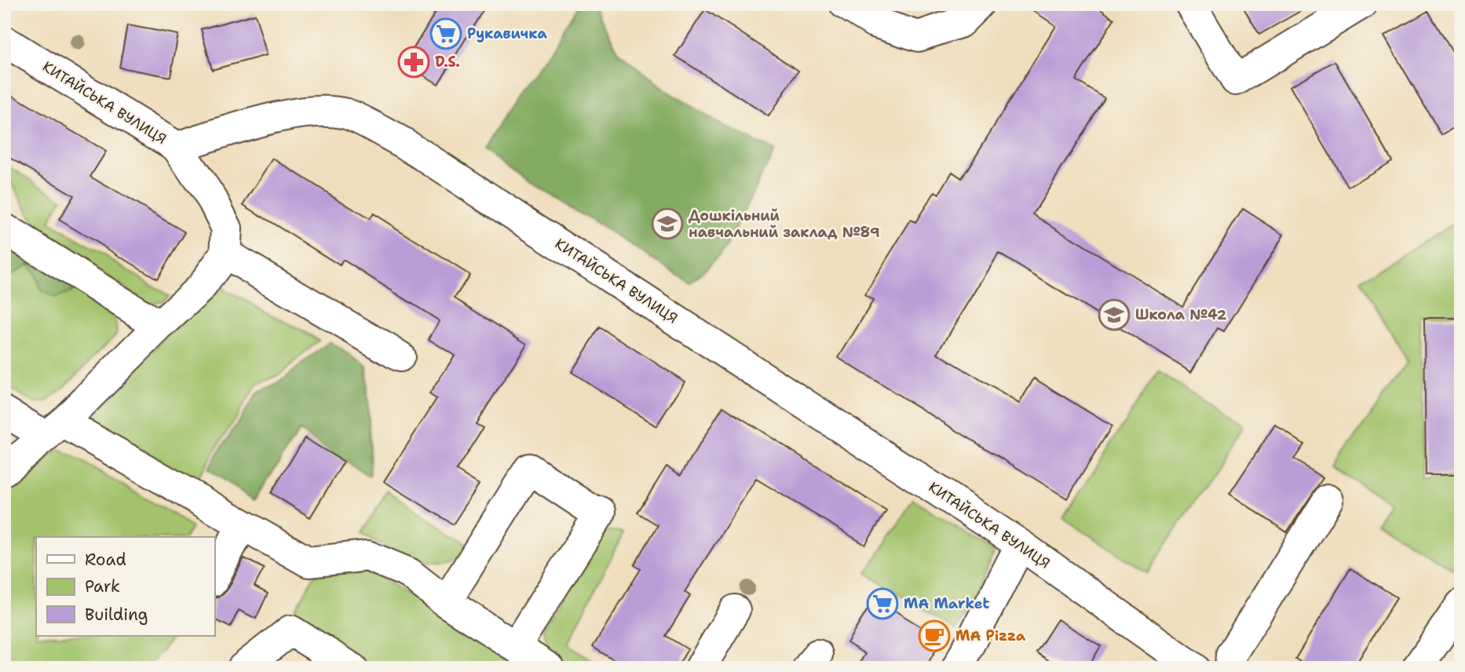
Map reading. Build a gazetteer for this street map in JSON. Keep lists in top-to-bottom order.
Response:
{
  "streets": {
    "street": ["КИТАЙСЬКА ВУЛИЦЯ"]
  },
  "places": {
    "supermarket": ["Рукавичка", "MA Market"],
    "pharmacy": ["D.S."],
    "school or university": ["Дошкільний навчальний заклад №89", "Школа №42"],
    "cafe": ["MA Pizza"]
  },
  "legend": ["Road", "Park", "Building"]
}
